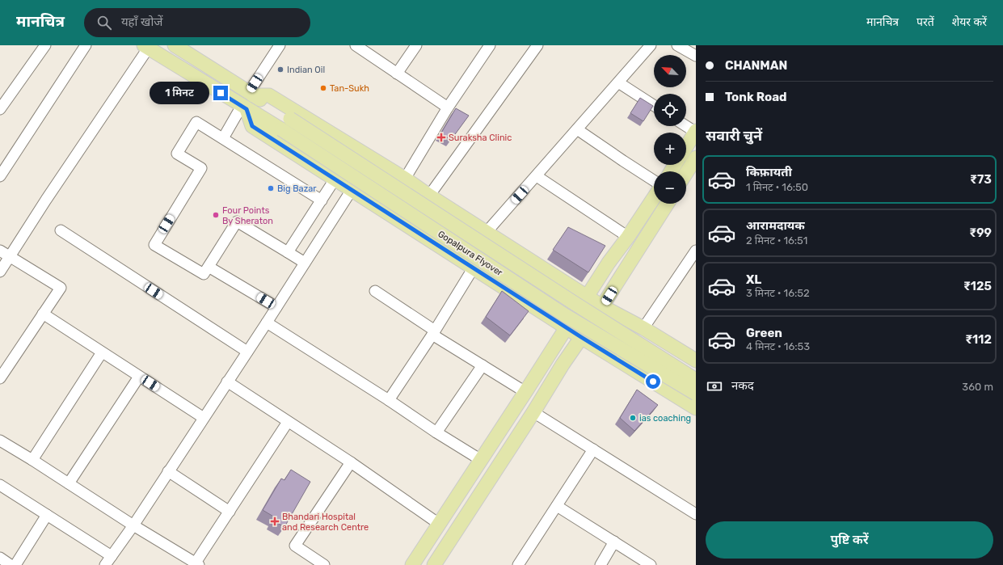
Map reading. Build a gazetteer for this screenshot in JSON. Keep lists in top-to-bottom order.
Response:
{
  "streets": {
    "main road": ["Gopalpura Flyover"]
  },
  "places": {
    "other": [
      "Indian Oil",
      "Tan-Sukh",
      "Big Bazar",
      "Four Points By Sheraton",
      "ias coaching"
    ],
    "health": ["Suraksha Clinic", "Bhandari Hospital and Research Centre"]
  },
  "north": "top left",
  "page": {
    "header": "मानचित्र",
    "search": "यहाँ खोजें",
    "nav": ["मानचित्र", "परतें", "शेयर करें"],
    "banner": ["CHANMAN", "Tonk Road"],
    "map_buttons": ["+", "−"],
    "bubble": "1 मिनट",
    "heading": "सवारी चुनें",
    "list": [
      {
        "name": "किफ़ायती",
        "note": "1 मिनट · 16:50",
        "value": "₹73"
      },
      {
        "name": "आरामदायक",
        "note": "2 मिनट · 16:51",
        "value": "₹99"
      },
      {
        "name": "XL",
        "note": "3 मिनट · 16:52",
        "value": "₹125"
      },
      {
        "name": "Green",
        "note": "4 मिनट · 16:53",
        "value": "₹112"
      }
    ],
    "pay": ["नकद", "360 m"],
    "buttons": "पुष्टि करें"
  }
}
